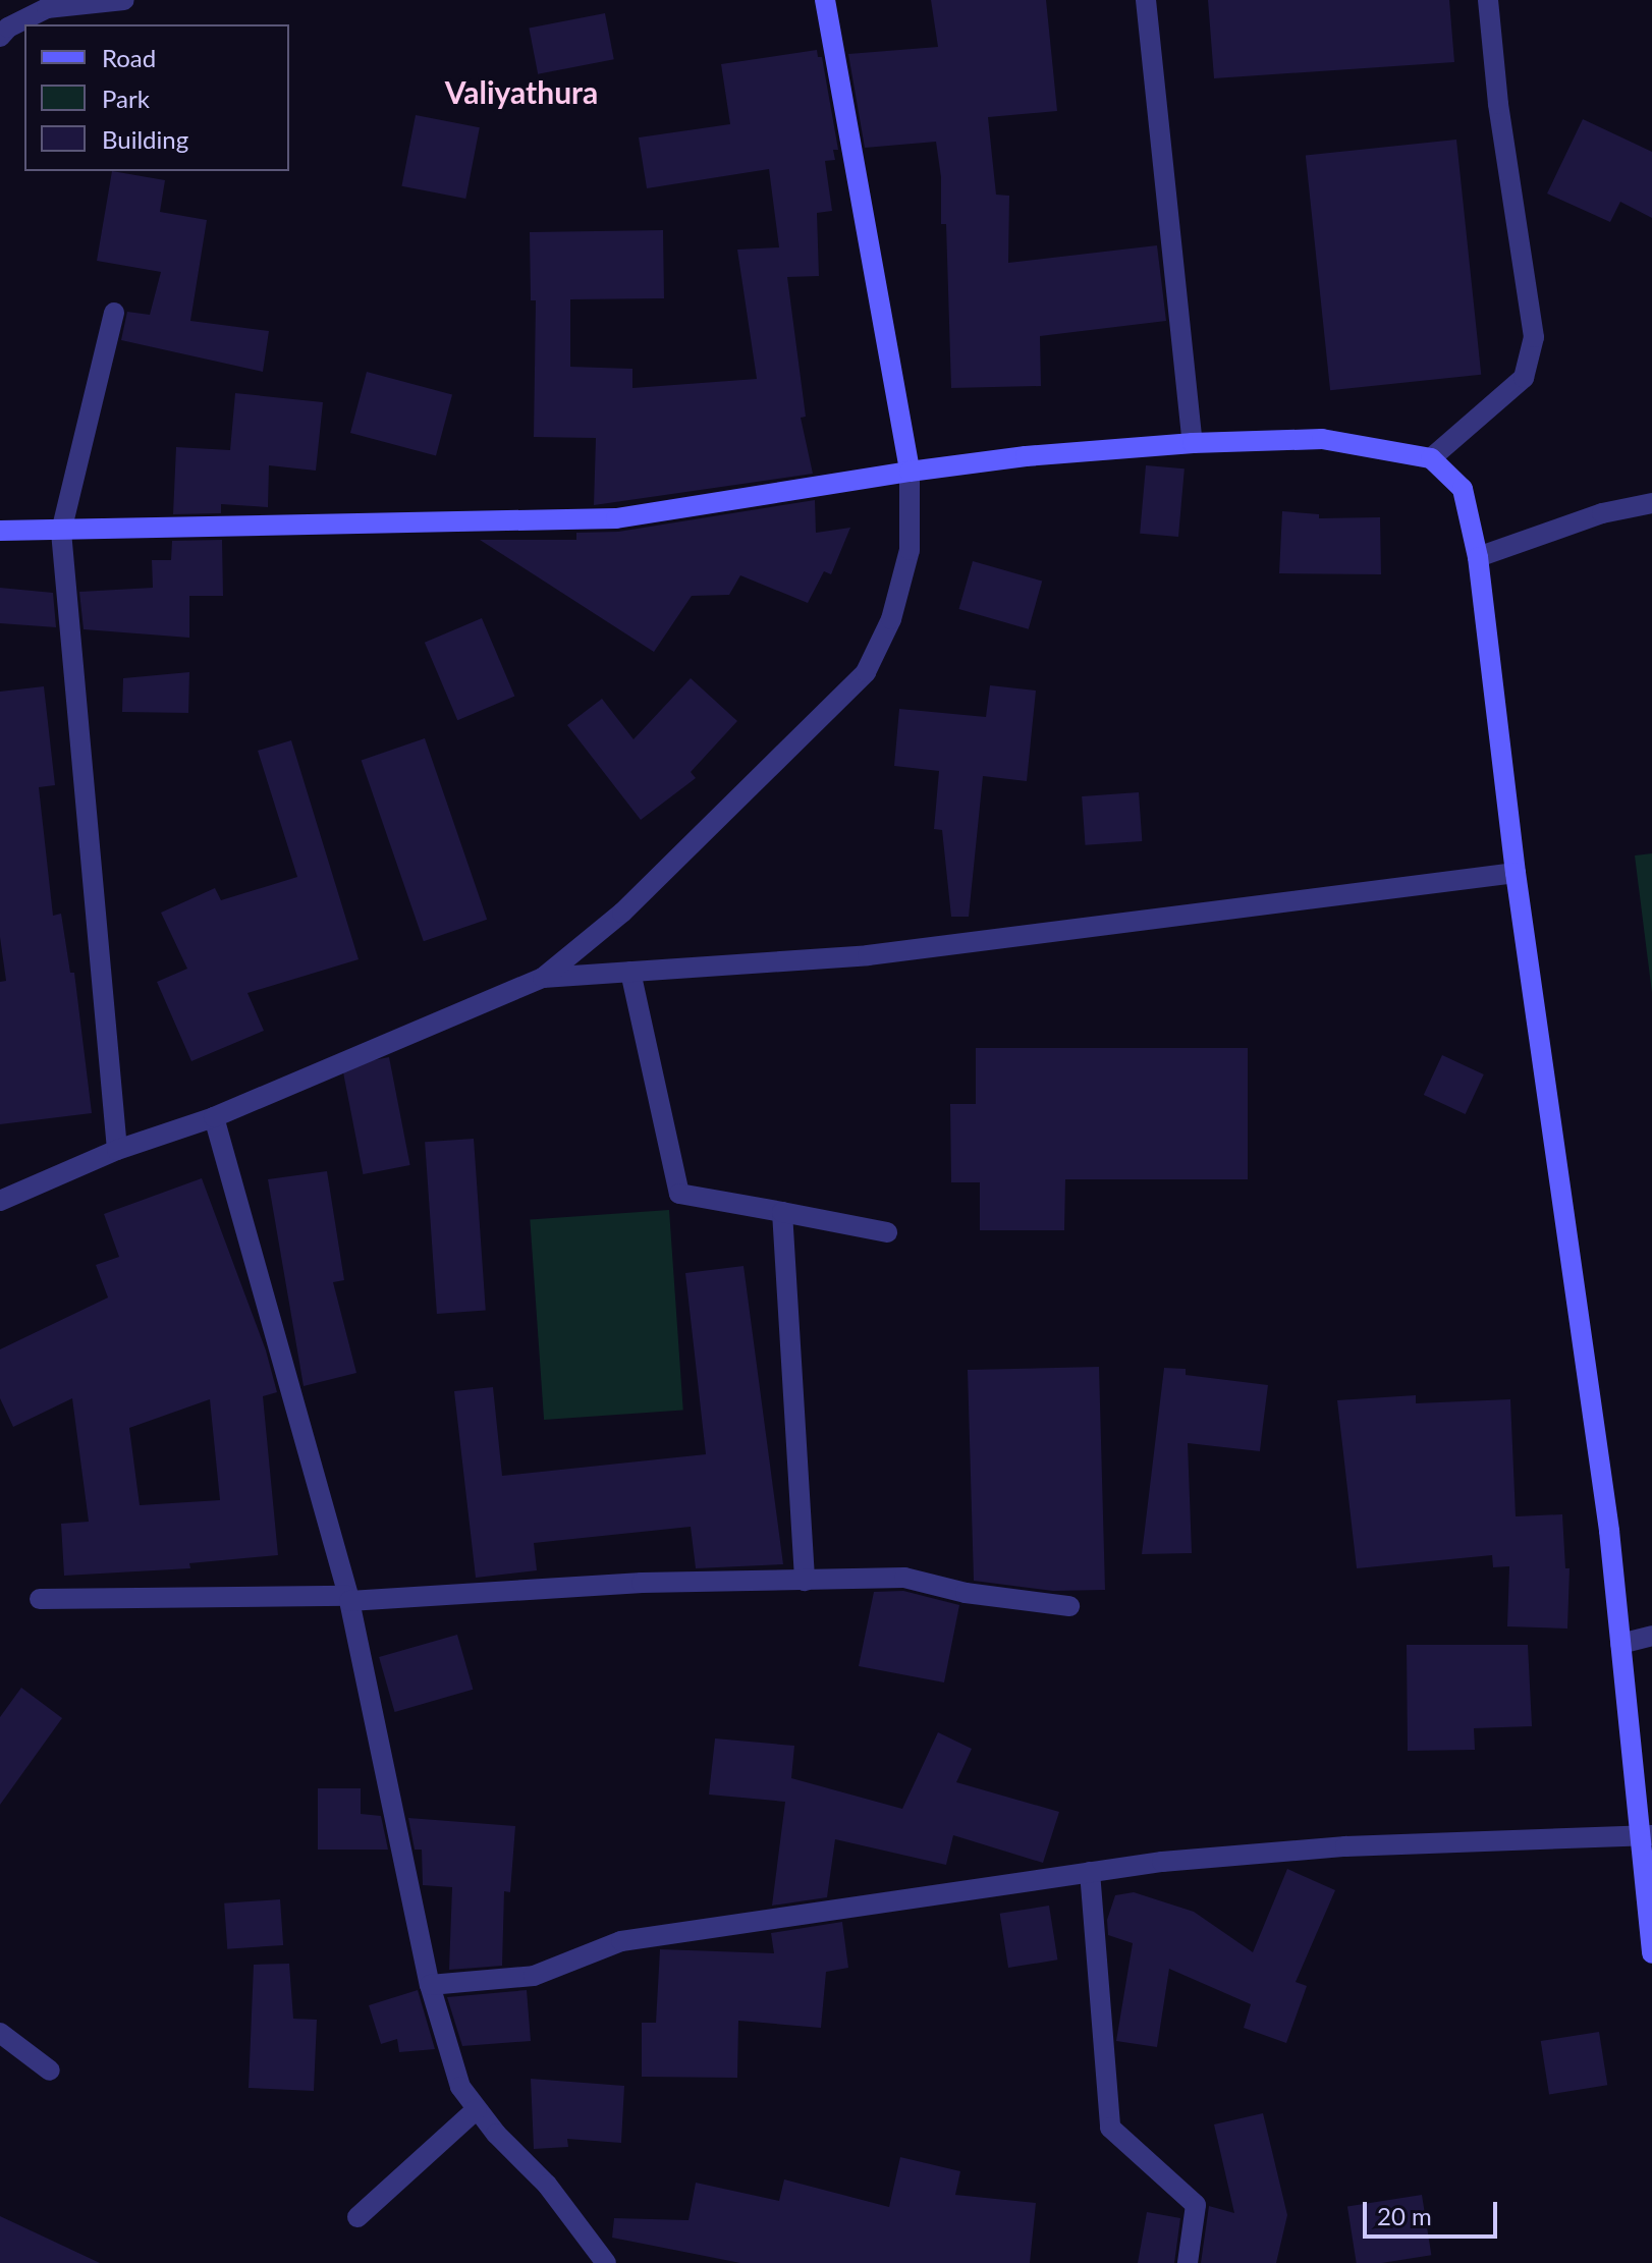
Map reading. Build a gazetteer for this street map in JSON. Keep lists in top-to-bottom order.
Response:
{
  "districts": ["Valiyathura"],
  "legend": ["Road", "Park", "Building"],
  "scale_bar": "20 m"
}
